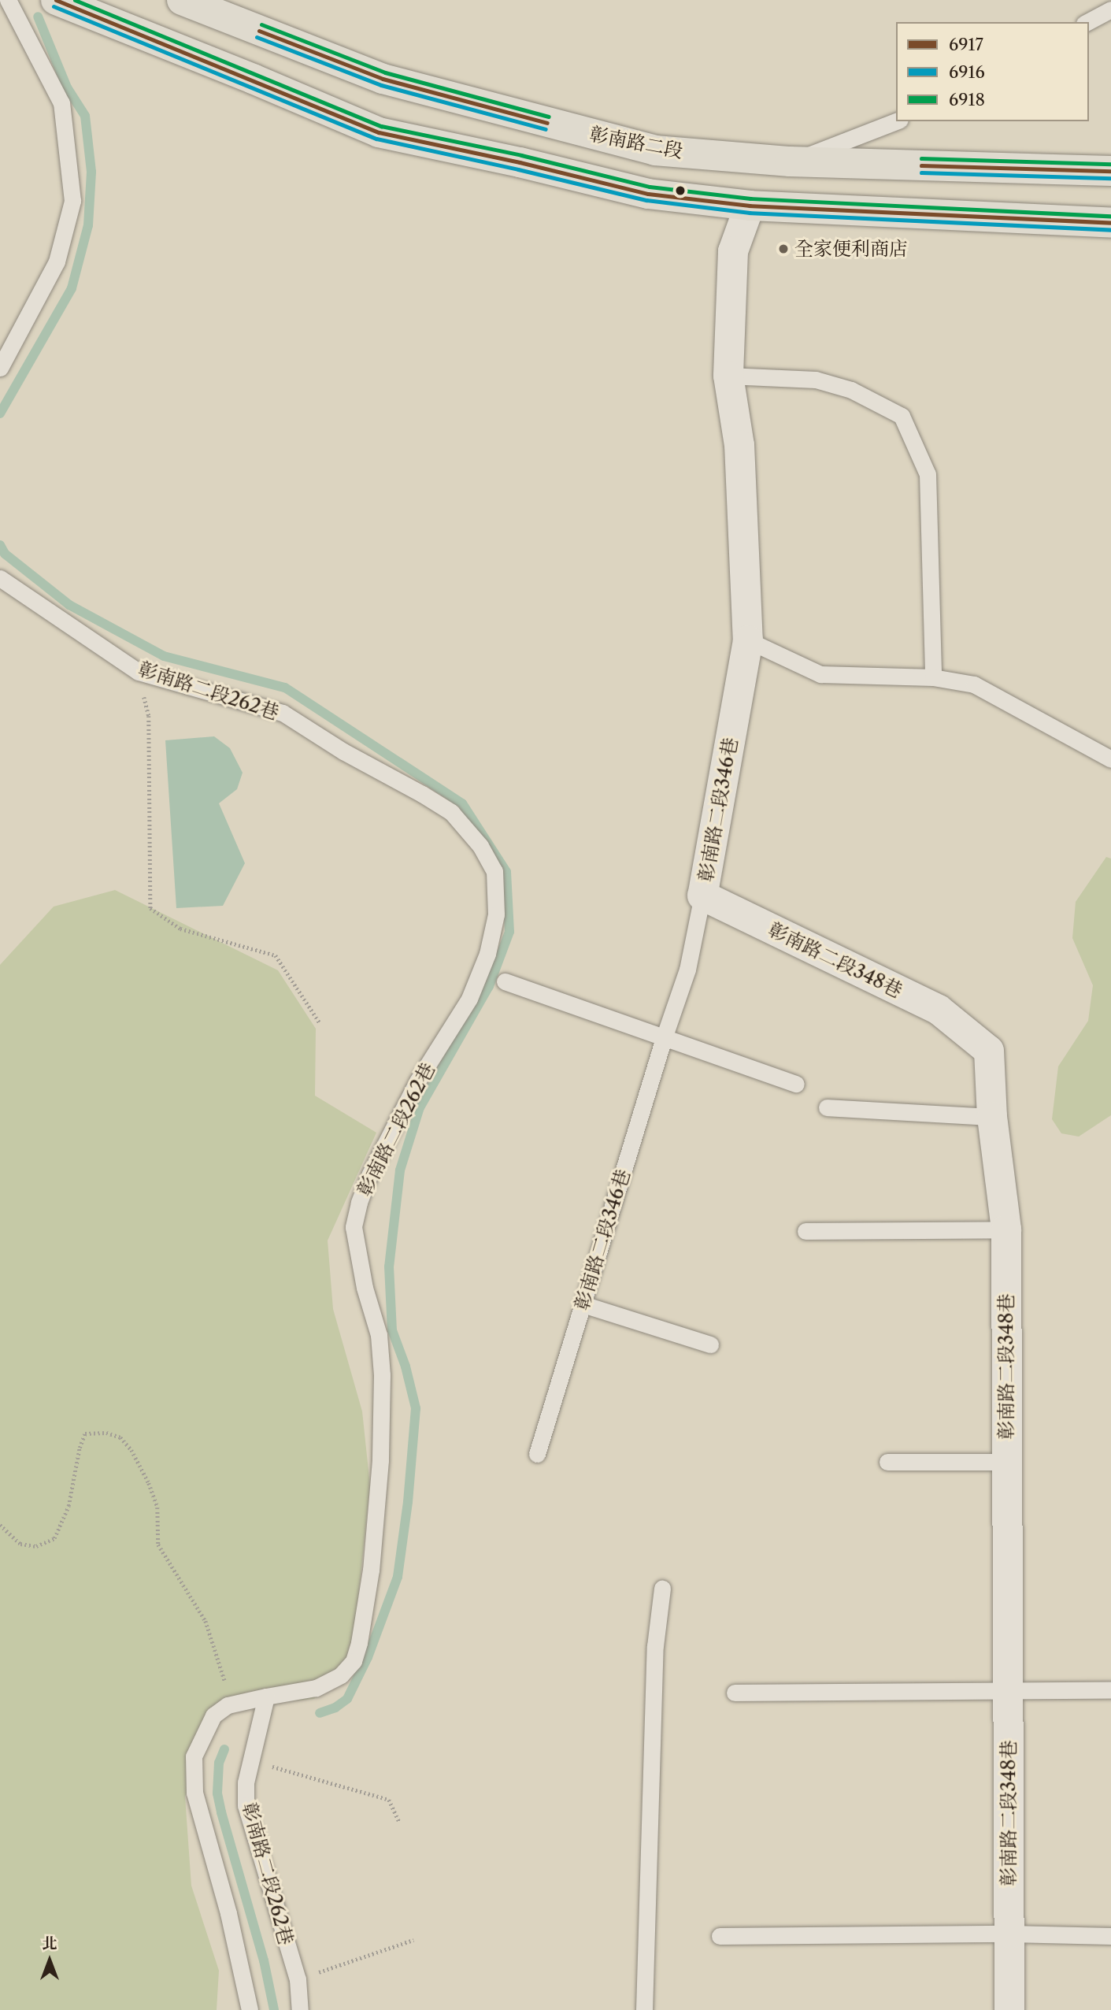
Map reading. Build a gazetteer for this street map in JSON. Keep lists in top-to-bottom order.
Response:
{
  "streets": {
    "main road": ["彰南路二段", "彰南路二段346巷"],
    "street": ["彰南路二段348巷"],
    "lane": ["彰南路二段262巷"]
  },
  "crossings": [
    ["彰南路二段", "彰南路二段346巷"],
    ["彰南路二段346巷", "彰南路二段348巷"]
  ],
  "places": ["全家便利商店"],
  "lines": ["transit line 6917", "transit line 6918", "transit line 6916"],
  "legend": ["6917", "6916", "6918"],
  "north": "top"
}
